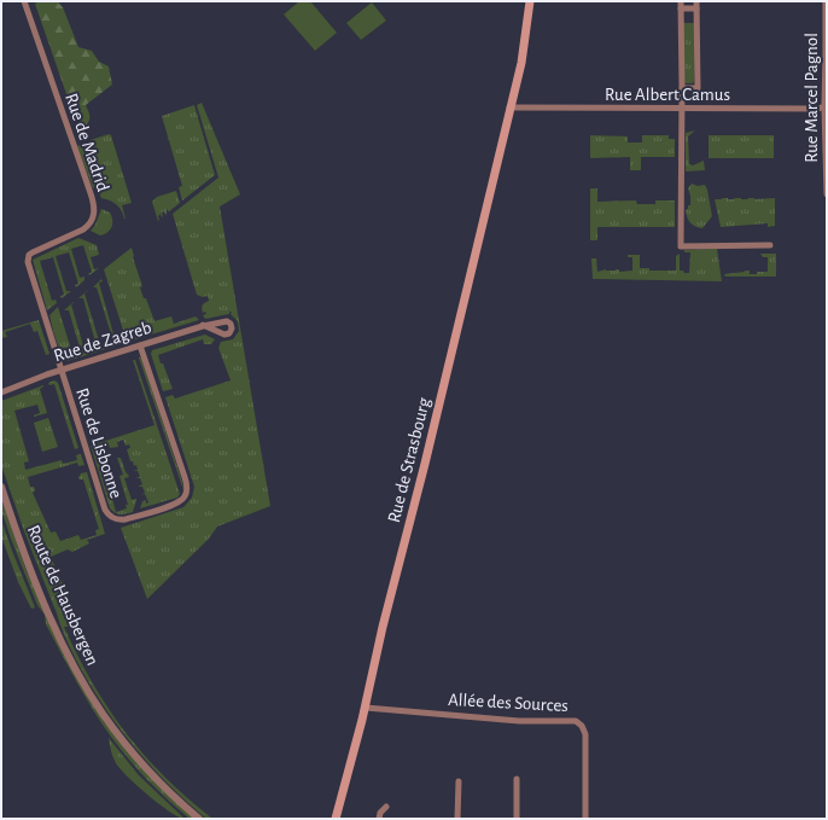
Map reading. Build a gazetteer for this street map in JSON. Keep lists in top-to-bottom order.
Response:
{
  "streets": {
    "main road": ["Rue de Strasbourg"],
    "street": [
      "Rue Albert Camus",
      "Rue Marcel Pagnol",
      "Rue de Madrid",
      "Rue de Zagreb",
      "Rue de Lisbonne",
      "Route de Hausbergen",
      "Allée des Sources"
    ]
  },
  "crossings": [
    ["Rue Albert Camus", "Rue Marcel Pagnol"],
    ["Rue Albert Camus", "Rue de Strasbourg"],
    ["Rue de Madrid", "Rue de Zagreb"],
    ["Rue de Madrid", "Rue de Lisbonne"],
    ["Rue de Zagreb", "Rue de Lisbonne"],
    ["Rue de Strasbourg", "Allée des Sources"]
  ]
}
